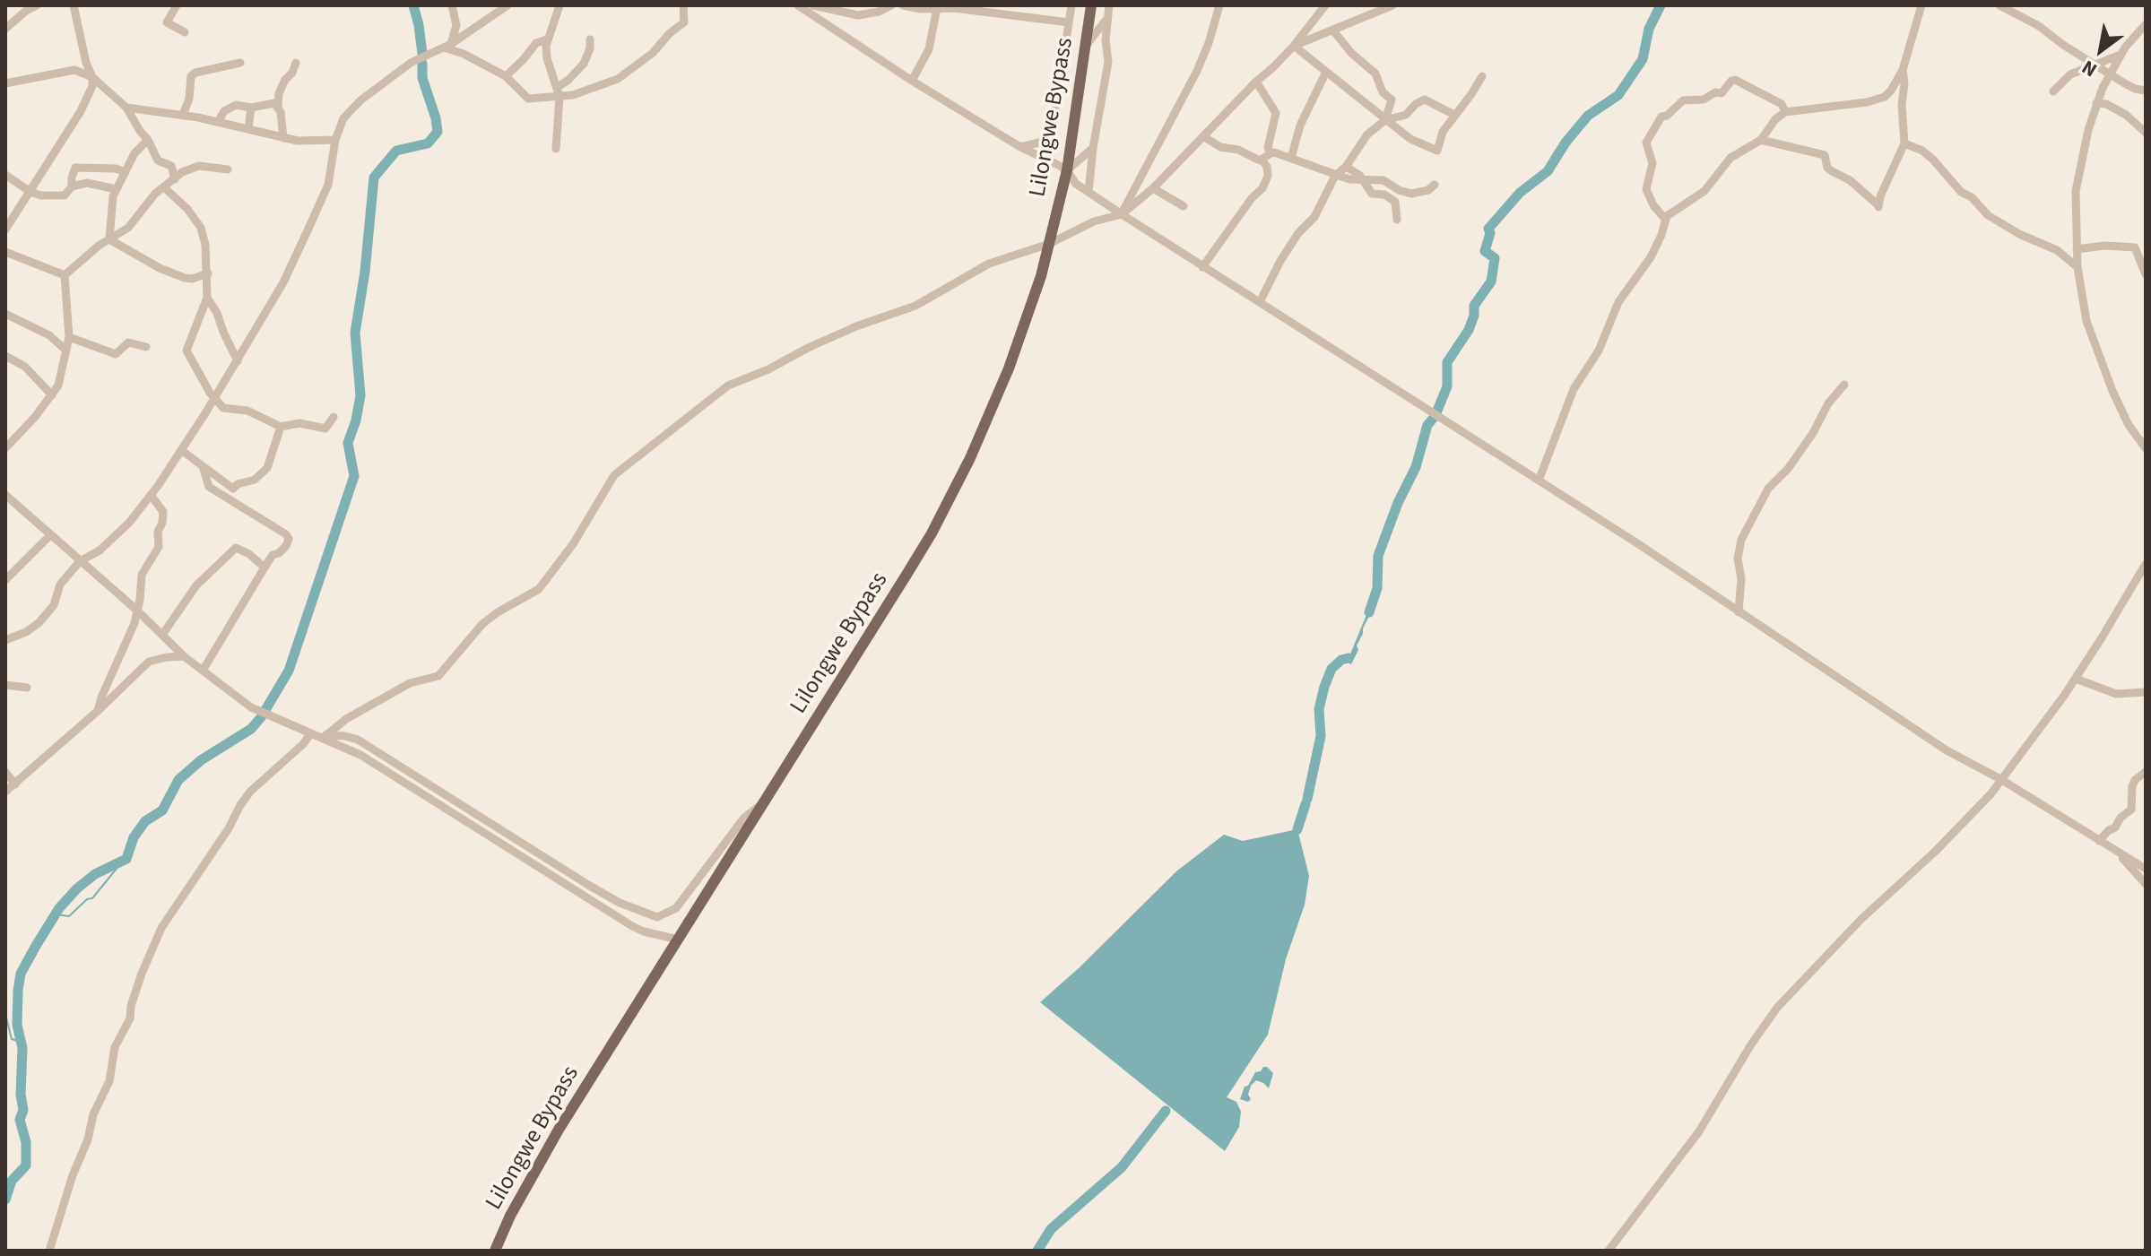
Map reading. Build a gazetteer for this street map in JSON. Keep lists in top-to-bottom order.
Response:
{
  "streets": {
    "main road": ["Lilongwe Bypass"]
  },
  "north": "bottom left"
}
